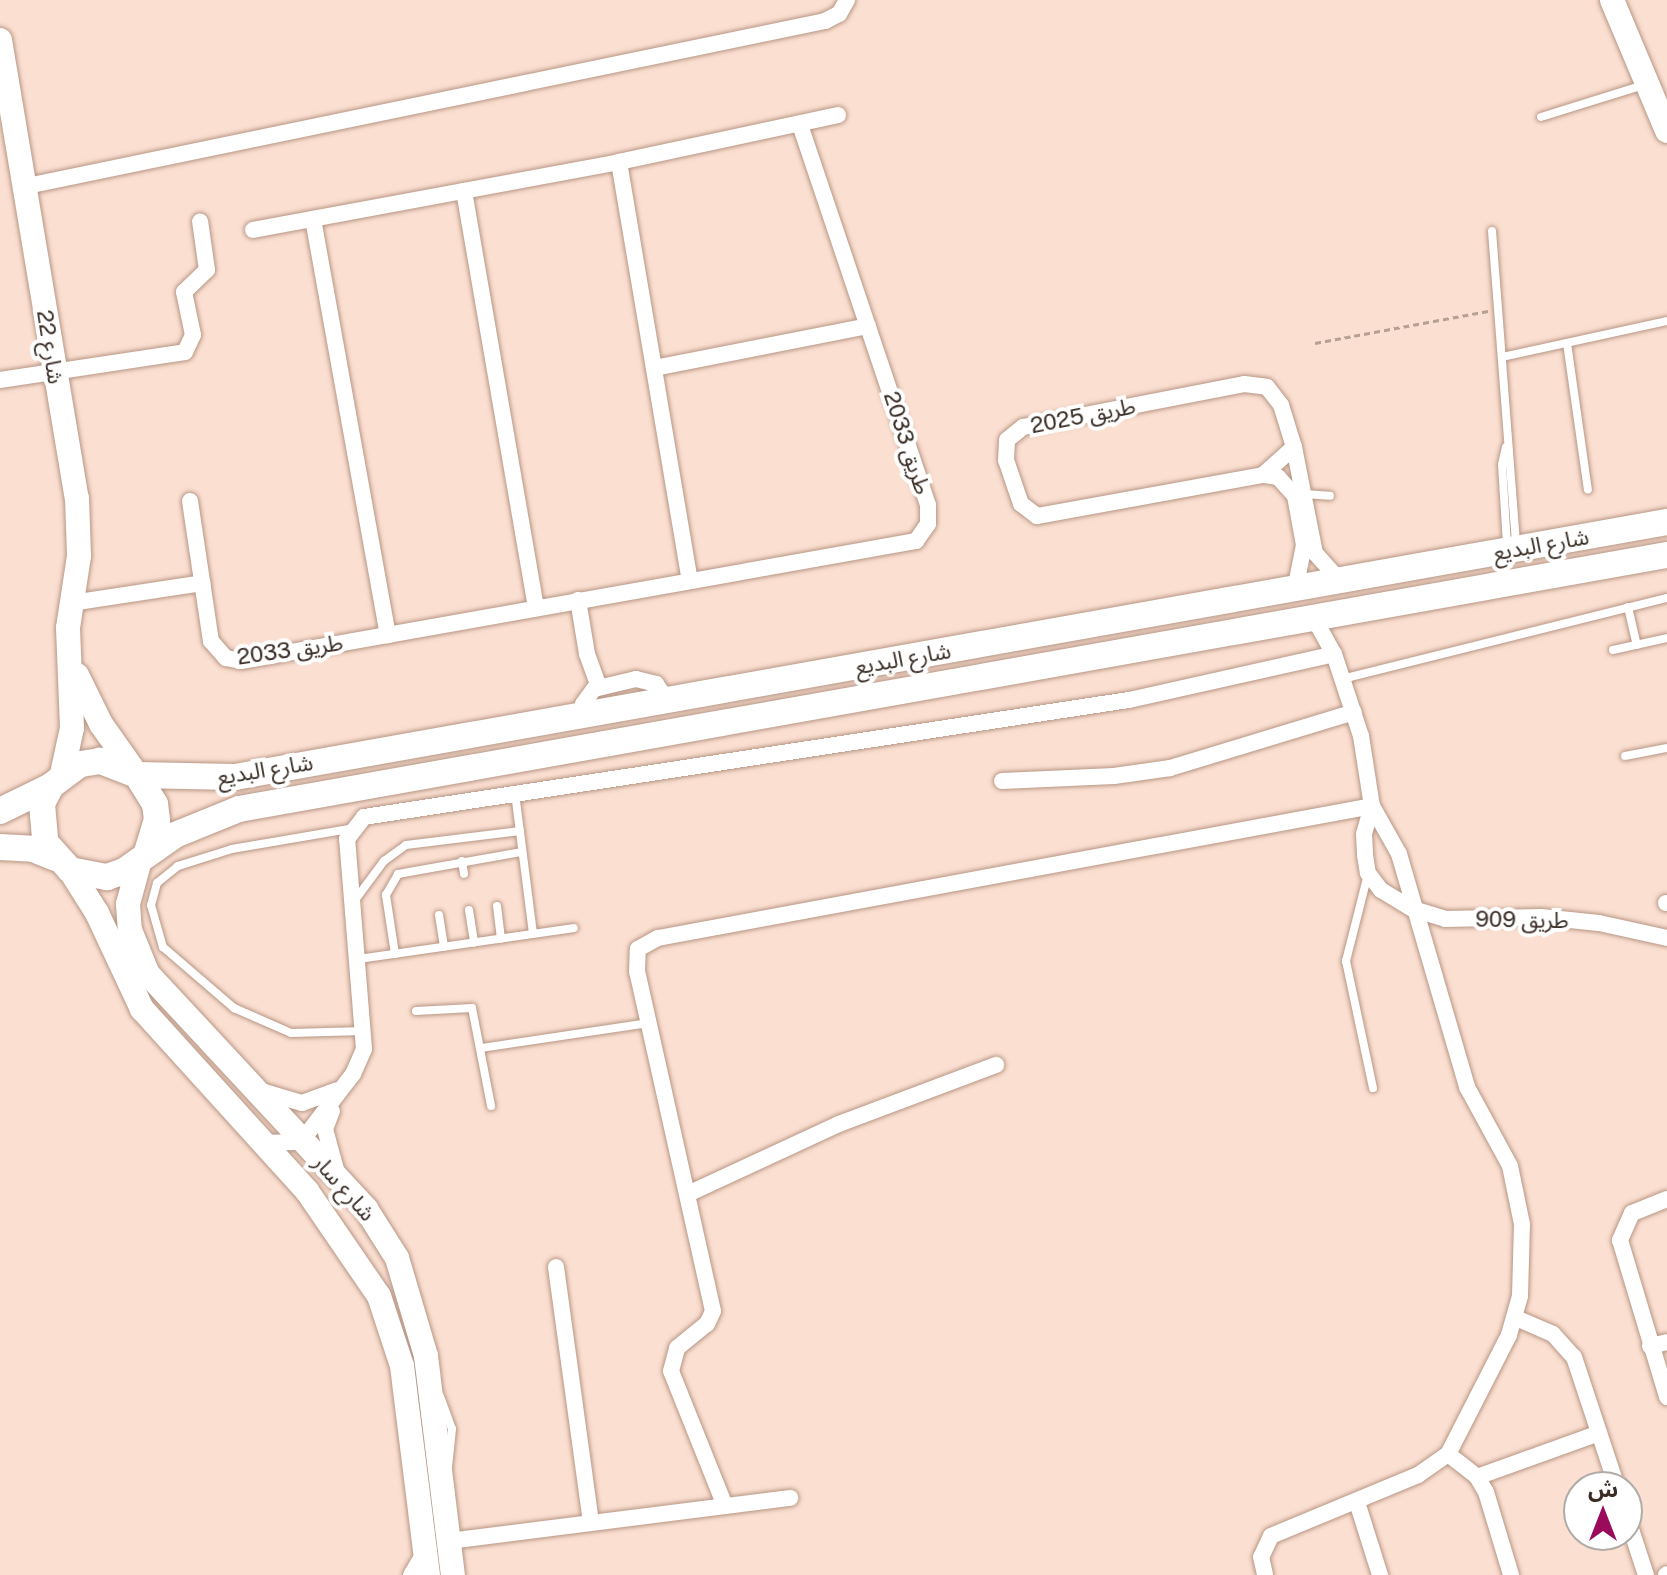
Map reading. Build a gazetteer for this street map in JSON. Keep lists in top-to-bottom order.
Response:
{
  "streets": {
    "main road": ["شارع البديع"],
    "street": [
      "شارع 22",
      "طريق 2025",
      "طريق 2033",
      "طريق 909",
      "شارع سار"
    ]
  },
  "crossings": [
    ["شارع 22", "شارع البديع"],
    ["شارع 22", "شارع سار"],
    ["طريق 2025", "شارع البديع"],
    ["شارع البديع", "شارع سار"]
  ],
  "north": "top"
}
